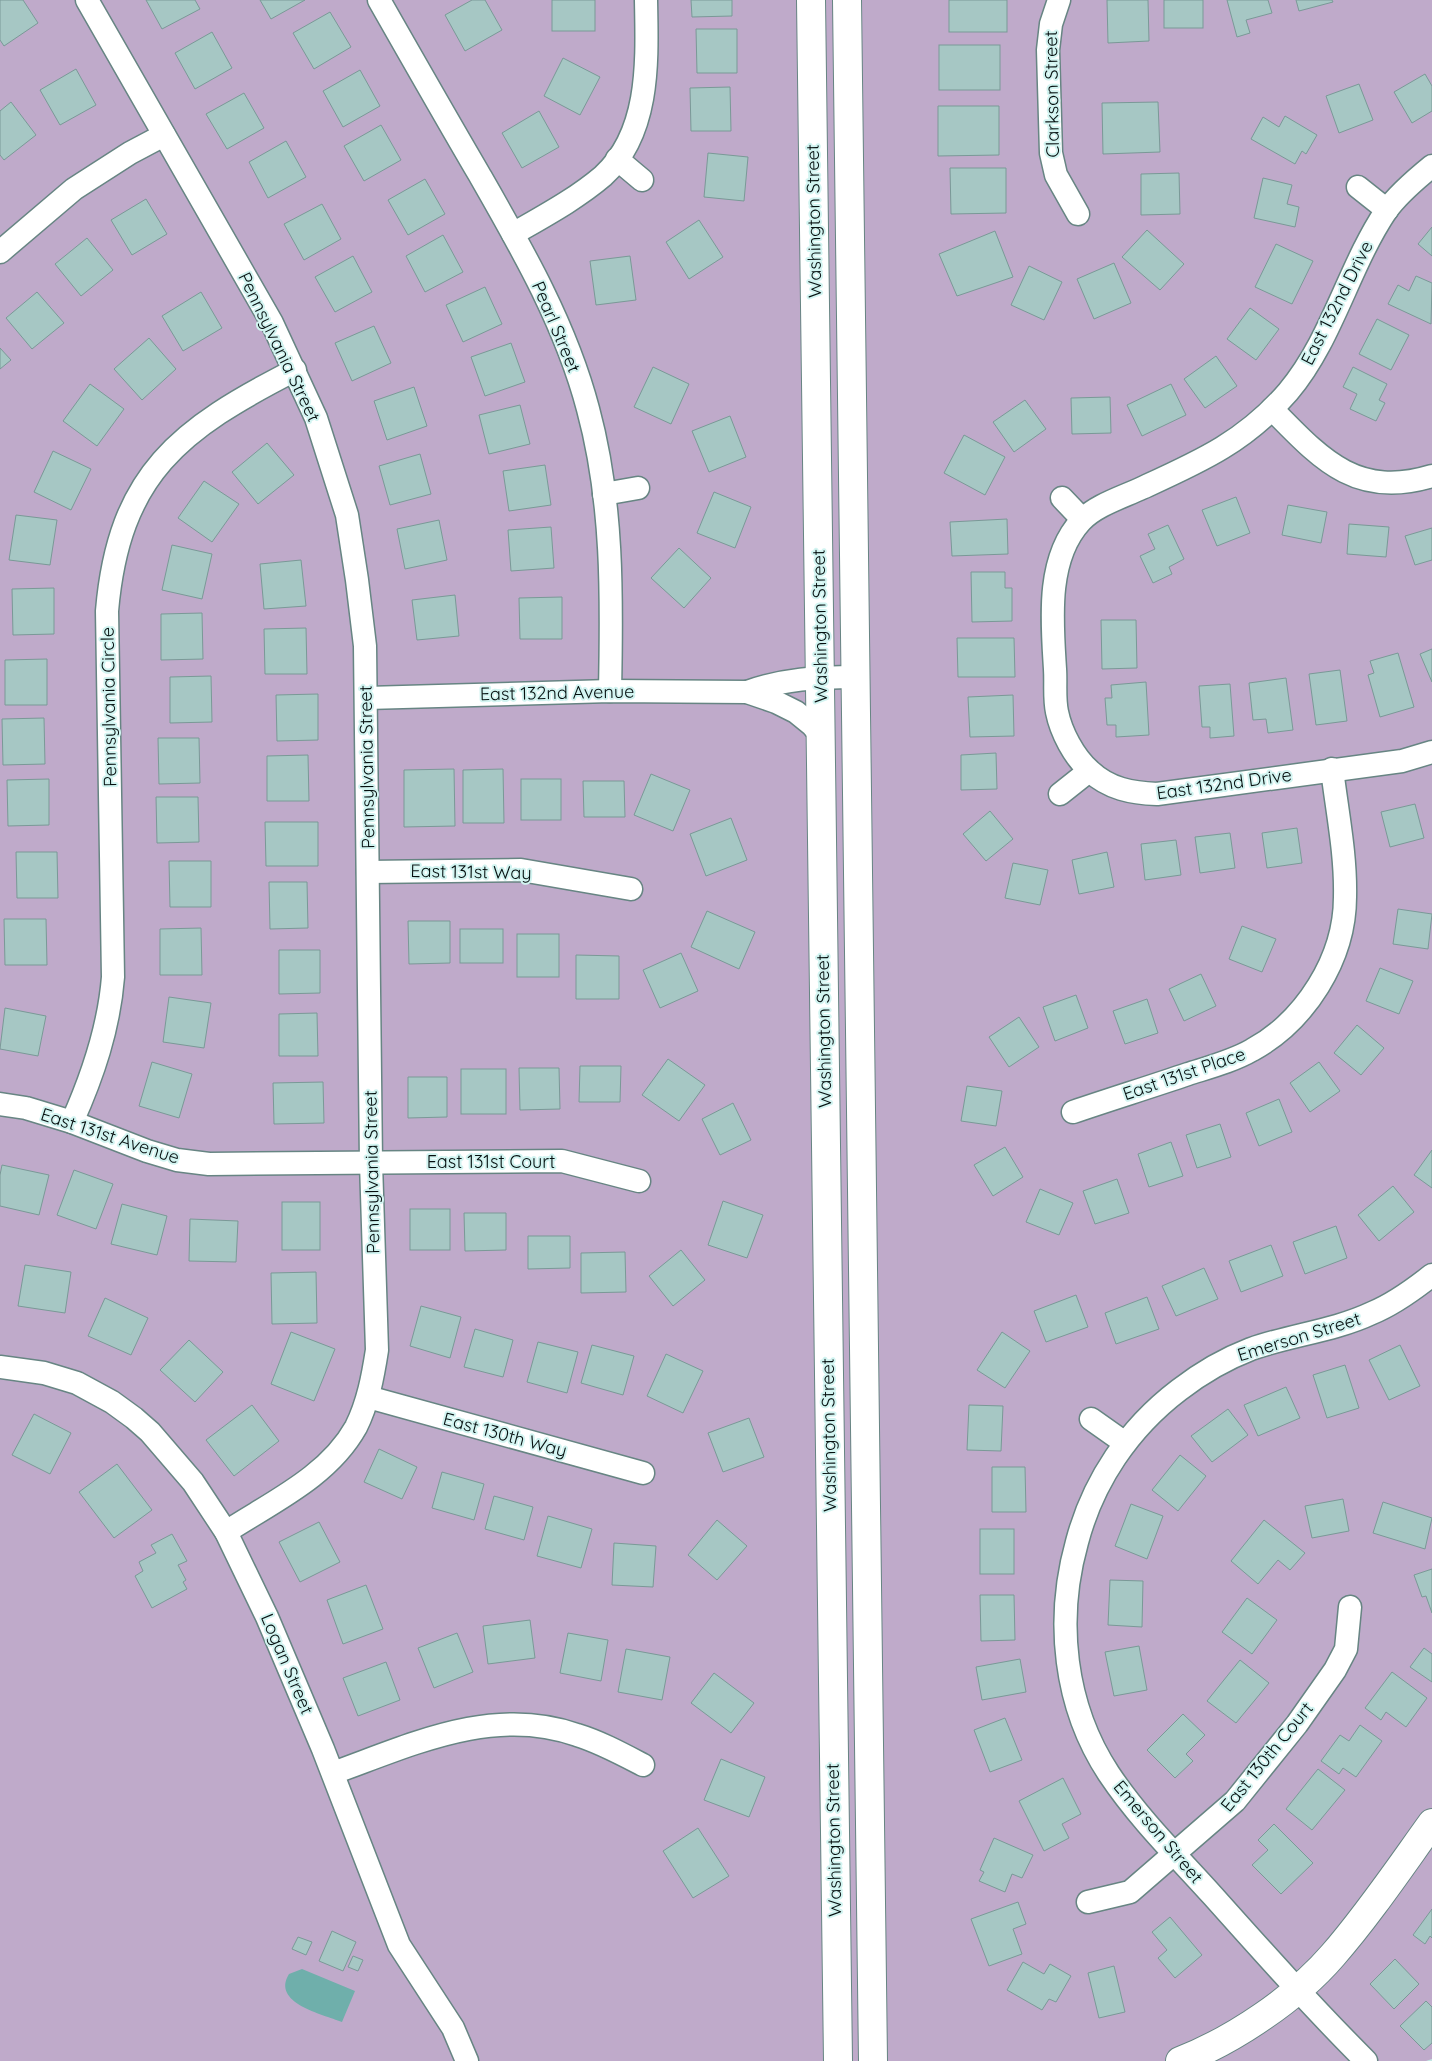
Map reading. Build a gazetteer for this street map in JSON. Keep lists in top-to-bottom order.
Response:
{
  "streets": {
    "main road": ["Washington Street"],
    "street": [
      "Clarkson Street",
      "East 132nd Drive",
      "Pearl Street",
      "Pennsylvania Street",
      "East 132nd Avenue",
      "Pennsylvania Circle",
      "East 131st Way",
      "East 131st Place",
      "East 131st Avenue",
      "East 131st Court",
      "Emerson Street",
      "East 130th Way",
      "Logan Street",
      "East 130th Court"
    ]
  },
  "crossings": [
    ["Washington Street", "East 132nd Avenue"],
    ["East 132nd Drive", "East 131st Place"],
    ["Pearl Street", "East 132nd Avenue"],
    ["Pennsylvania Street", "East 132nd Avenue"],
    ["Pennsylvania Street", "Pennsylvania Circle"],
    ["Pennsylvania Street", "East 131st Way"],
    ["Pennsylvania Street", "East 131st Avenue"],
    ["Pennsylvania Street", "East 131st Court"],
    ["Pennsylvania Street", "East 130th Way"],
    ["Pennsylvania Street", "Logan Street"],
    ["Pennsylvania Circle", "East 131st Avenue"],
    ["East 131st Avenue", "East 131st Court"],
    ["Emerson Street", "East 130th Court"]
  ]
}
